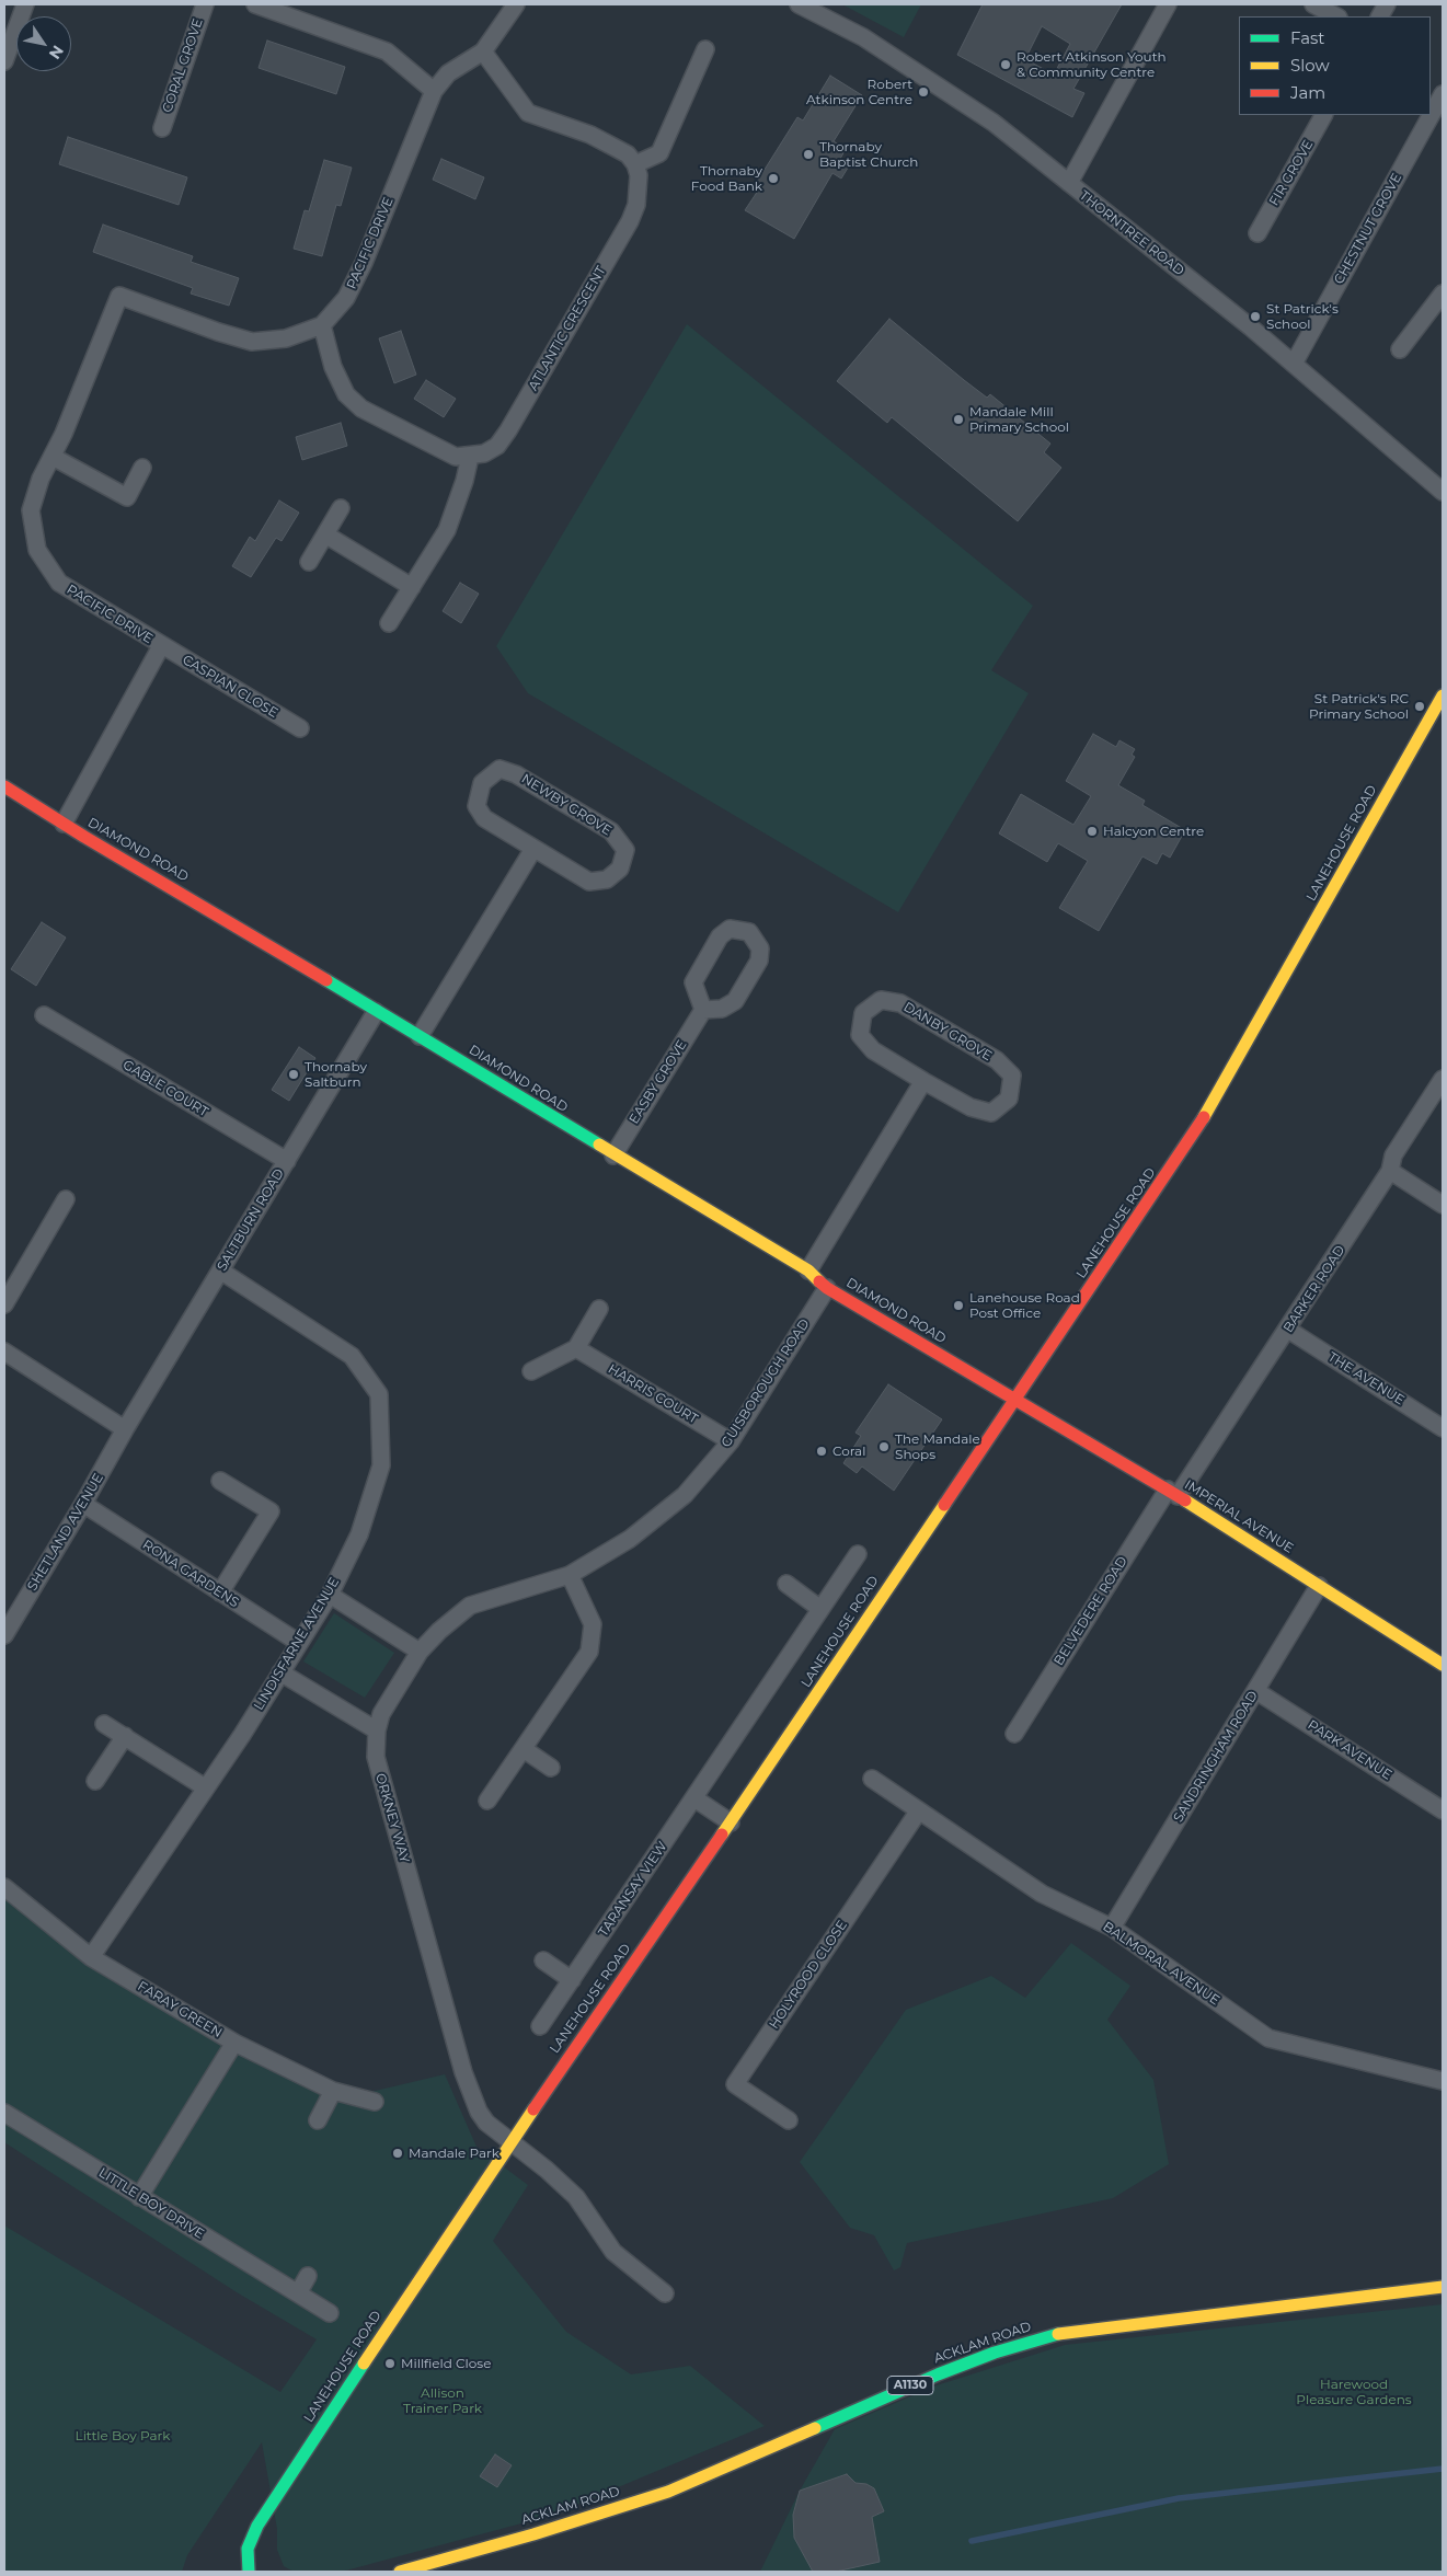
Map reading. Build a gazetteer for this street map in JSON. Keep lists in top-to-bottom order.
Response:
{
  "streets": {
    "street": [
      "CORAL GROVE",
      "FIR GROVE",
      "CHESTNUT GROVE",
      "THORNTREE ROAD",
      "PACIFIC DRIVE",
      "ATLANTIC CRESCENT",
      "CASPIAN CLOSE",
      "NEWBY GROVE",
      "LANEHOUSE ROAD",
      "DIAMOND ROAD",
      "DANBY GROVE",
      "EASBY GROVE",
      "GABLE COURT",
      "SALTBURN ROAD",
      "BARKER ROAD",
      "THE AVENUE",
      "GUISBOROUGH ROAD",
      "HARRIS COURT",
      "IMPERIAL AVENUE",
      "SHETLAND AVENUE",
      "RONA GARDENS",
      "BELVEDERE ROAD",
      "LINDISFARNE AVENUE",
      "PARK AVENUE",
      "SANDRINGHAM ROAD",
      "ORKNEY WAY",
      "TARANSAY VIEW",
      "BALMORAL AVENUE",
      "HOLYROOD CLOSE",
      "FARAY GREEN",
      "LITTLE BOY DRIVE",
      "ACKLAM ROAD",
      "A1130"
    ]
  },
  "crossings": [
    ["CHESTNUT GROVE", "THORNTREE ROAD"],
    ["PACIFIC DRIVE", "CASPIAN CLOSE"],
    ["PACIFIC DRIVE", "DIAMOND ROAD"],
    ["LANEHOUSE ROAD", "DIAMOND ROAD"],
    ["LANEHOUSE ROAD", "IMPERIAL AVENUE"],
    ["LANEHOUSE ROAD", "ORKNEY WAY"],
    ["DIAMOND ROAD", "EASBY GROVE"],
    ["DIAMOND ROAD", "SALTBURN ROAD"],
    ["DIAMOND ROAD", "GUISBOROUGH ROAD"],
    ["DIAMOND ROAD", "IMPERIAL AVENUE"],
    ["GABLE COURT", "SALTBURN ROAD"],
    ["SALTBURN ROAD", "SHETLAND AVENUE"],
    ["SALTBURN ROAD", "LINDISFARNE AVENUE"],
    ["BARKER ROAD", "THE AVENUE"],
    ["BARKER ROAD", "IMPERIAL AVENUE"],
    ["BARKER ROAD", "BELVEDERE ROAD"],
    ["GUISBOROUGH ROAD", "HARRIS COURT"],
    ["GUISBOROUGH ROAD", "ORKNEY WAY"],
    ["IMPERIAL AVENUE", "BELVEDERE ROAD"],
    ["IMPERIAL AVENUE", "SANDRINGHAM ROAD"],
    ["SHETLAND AVENUE", "RONA GARDENS"],
    ["RONA GARDENS", "LINDISFARNE AVENUE"],
    ["LINDISFARNE AVENUE", "FARAY GREEN"],
    ["PARK AVENUE", "SANDRINGHAM ROAD"],
    ["SANDRINGHAM ROAD", "BALMORAL AVENUE"],
    ["BALMORAL AVENUE", "HOLYROOD CLOSE"]
  ],
  "parks": ["Harewood Pleasure Gardens", "Allison Trainer Park", "Little Boy Park"],
  "places": [
    "Robert Atkinson Youth & Community Centre",
    "Robert Atkinson Centre",
    "Thornaby Baptist Church",
    "Thornaby Food Bank",
    "St Patrick's School",
    "Mandale Mill Primary School",
    "St Patrick's RC Primary School",
    "Halcyon Centre",
    "Thornaby Saltburn",
    "Lanehouse Road Post Office",
    "The Mandale Shops",
    "Coral",
    "Mandale Park",
    "Millfield Close"
  ],
  "legend": ["Fast", "Slow", "Jam"],
  "north": "bottom right"
}
